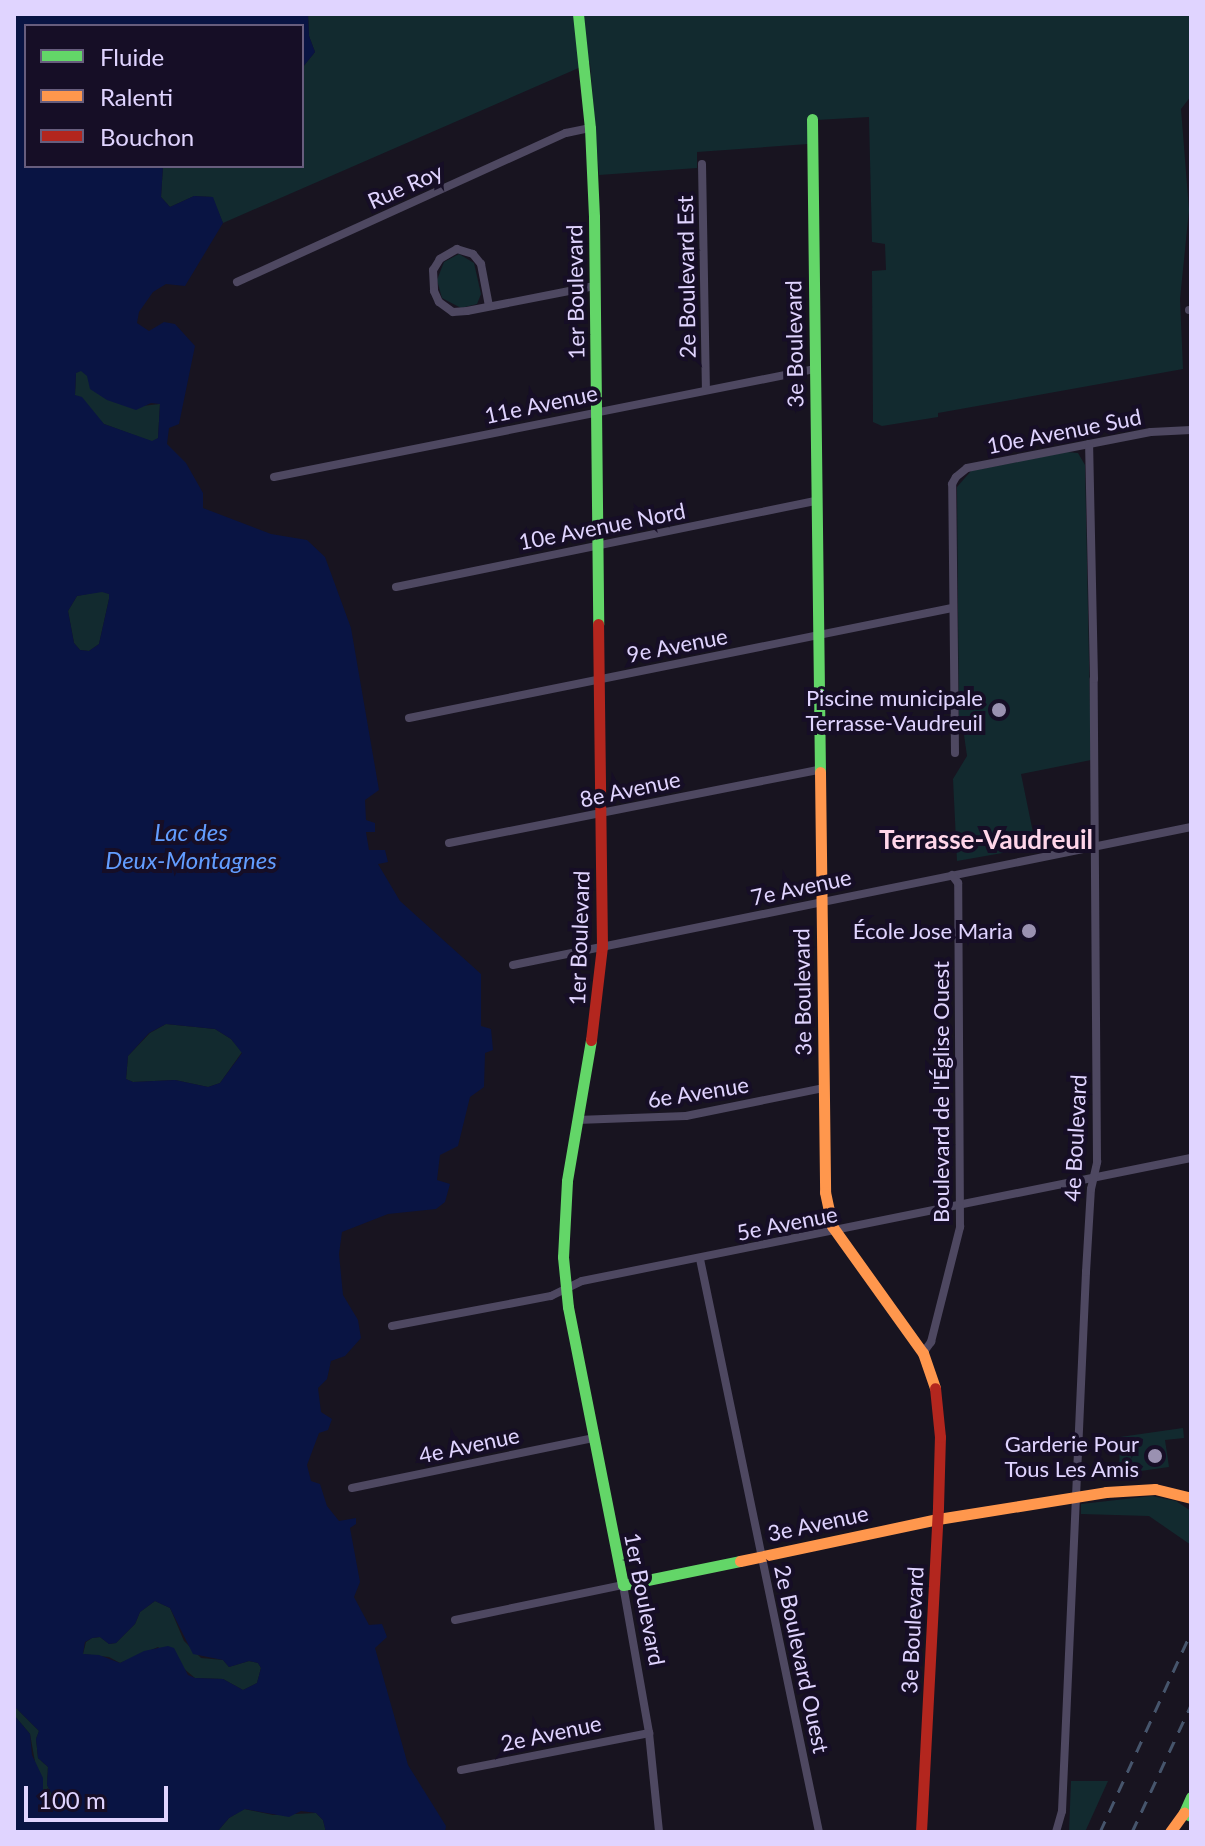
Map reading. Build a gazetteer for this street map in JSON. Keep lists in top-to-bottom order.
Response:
{
  "streets": {
    "main road": ["1er Boulevard", "3e Boulevard", "3e Avenue"],
    "street": [
      "Rue Roy",
      "2e Boulevard Est",
      "11e Avenue",
      "10e Avenue Sud",
      "10e Avenue Nord",
      "9e Avenue",
      "8e Avenue",
      "7e Avenue",
      "6e Avenue",
      "Boulevard de l'Église Ouest",
      "4e Boulevard",
      "5e Avenue",
      "4e Avenue",
      "2e Boulevard Ouest",
      "2e Avenue"
    ]
  },
  "crossings": [
    ["Rue Roy", "1er Boulevard"],
    ["2e Boulevard Est", "11e Avenue"],
    ["1er Boulevard", "11e Avenue"],
    ["1er Boulevard", "10e Avenue Nord"],
    ["1er Boulevard", "9e Avenue"],
    ["1er Boulevard", "8e Avenue"],
    ["1er Boulevard", "7e Avenue"],
    ["1er Boulevard", "6e Avenue"],
    ["1er Boulevard", "5e Avenue"],
    ["1er Boulevard", "4e Avenue"],
    ["1er Boulevard", "3e Avenue"],
    ["1er Boulevard", "2e Avenue"],
    ["3e Boulevard", "11e Avenue"],
    ["3e Boulevard", "10e Avenue Nord"],
    ["3e Boulevard", "9e Avenue"],
    ["3e Boulevard", "8e Avenue"],
    ["3e Boulevard", "7e Avenue"],
    ["3e Boulevard", "6e Avenue"],
    ["3e Boulevard", "Boulevard de l'Église Ouest"],
    ["3e Boulevard", "5e Avenue"],
    ["3e Boulevard", "3e Avenue"],
    ["10e Avenue Sud", "9e Avenue"],
    ["10e Avenue Sud", "4e Boulevard"],
    ["7e Avenue", "Boulevard de l'Église Ouest"],
    ["7e Avenue", "4e Boulevard"],
    ["Boulevard de l'Église Ouest", "5e Avenue"],
    ["4e Boulevard", "5e Avenue"],
    ["4e Boulevard", "3e Avenue"],
    ["5e Avenue", "2e Boulevard Ouest"],
    ["3e Avenue", "2e Boulevard Ouest"]
  ],
  "districts": ["Terrasse-Vaudreuil"],
  "water": ["Lac des Deux-Montagnes"],
  "places": ["Piscine municipale Terrasse-Vaudreuil", "École Jose Maria", "Garderie Pour Tous Les Amis"],
  "legend": ["Fluide", "Ralenti", "Bouchon"],
  "scale_bar": "100 m"
}
